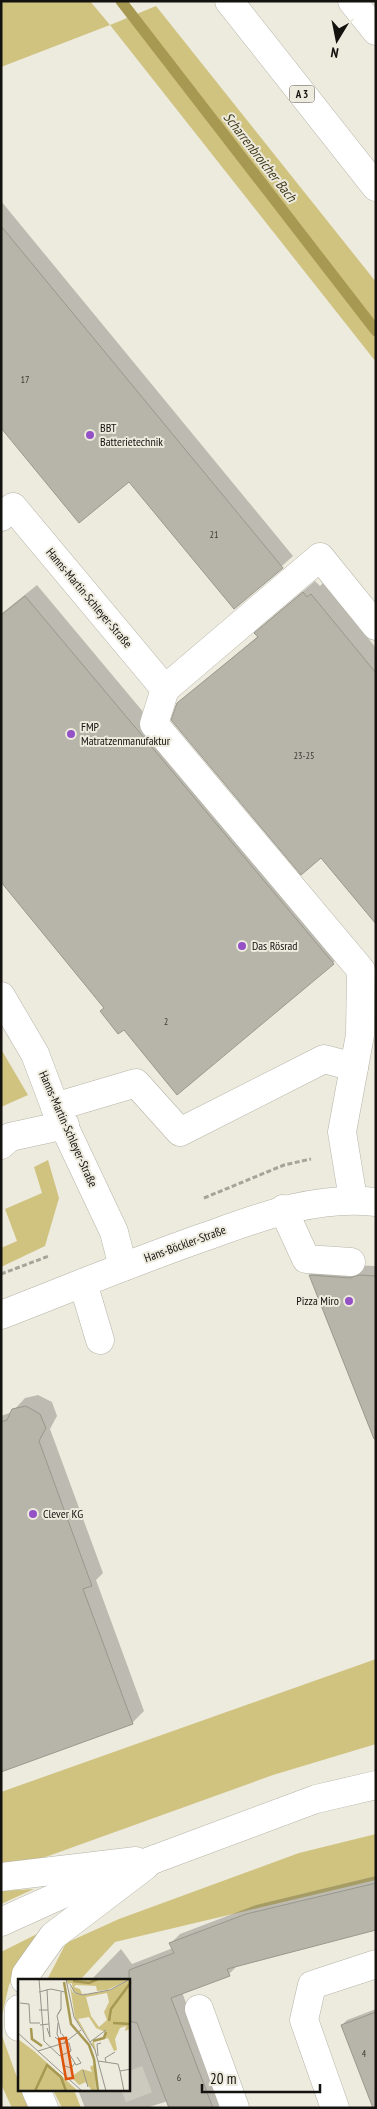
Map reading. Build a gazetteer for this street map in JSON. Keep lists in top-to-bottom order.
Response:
{
  "streets": {
    "main road": ["A 3", "Hanns-Martin-Schleyer-Straße", "Hans-Böckler-Straße"]
  },
  "crossings": [
    ["Hanns-Martin-Schleyer-Straße", "Hans-Böckler-Straße"]
  ],
  "water": ["Scharrenbroicher Bach"],
  "places": [
    "BBT Batterietechnik",
    "FMP Matratzenmanufaktur",
    "Das Rösrad",
    "Pizza Miro",
    "Clever KG"
  ],
  "house_numbers": [
    "17",
    "21",
    "23-25",
    "2",
    "4",
    "6"
  ],
  "scale_bar": "20 m",
  "north": "bottom"
}
